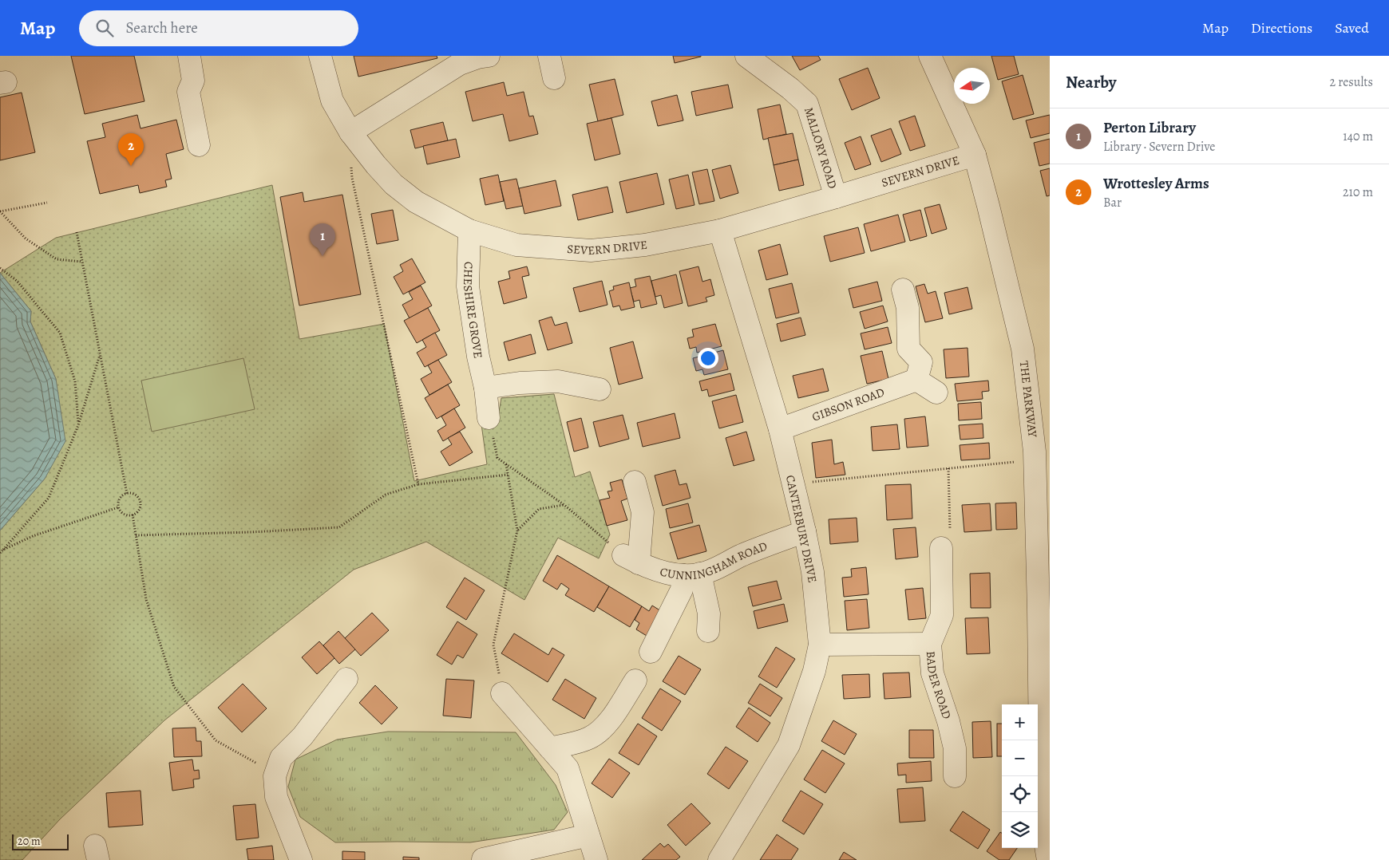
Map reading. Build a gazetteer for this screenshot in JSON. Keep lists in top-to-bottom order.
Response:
{
  "streets": {
    "street": [
      "MALLORY ROAD",
      "SEVERN DRIVE",
      "CHESHIRE GROVE",
      "THE PARKWAY",
      "GIBSON ROAD",
      "CANTERBURY DRIVE",
      "CUNNINGHAM ROAD",
      "BADER ROAD"
    ]
  },
  "crossings": [
    ["MALLORY ROAD", "SEVERN DRIVE"],
    ["SEVERN DRIVE", "CHESHIRE GROVE"],
    ["SEVERN DRIVE", "THE PARKWAY"],
    ["SEVERN DRIVE", "CANTERBURY DRIVE"],
    ["GIBSON ROAD", "CANTERBURY DRIVE"],
    ["CANTERBURY DRIVE", "CUNNINGHAM ROAD"]
  ],
  "scale_bar": "20 m",
  "north": "left",
  "page": {
    "header": "Map",
    "search": "Search here",
    "nav": ["Map", "Directions", "Saved"],
    "heading": ["Nearby", "2 results"],
    "list": [
      {
        "mark": "1",
        "name": "Perton Library",
        "note": "Library · Severn Drive",
        "value": "140 m"
      },
      {
        "mark": "2",
        "name": "Wrottesley Arms",
        "note": "Bar",
        "value": "210 m"
      }
    ],
    "pins": ["2", "1"],
    "map_buttons": ["+", "−"],
    "scale": "20 m"
  }
}
